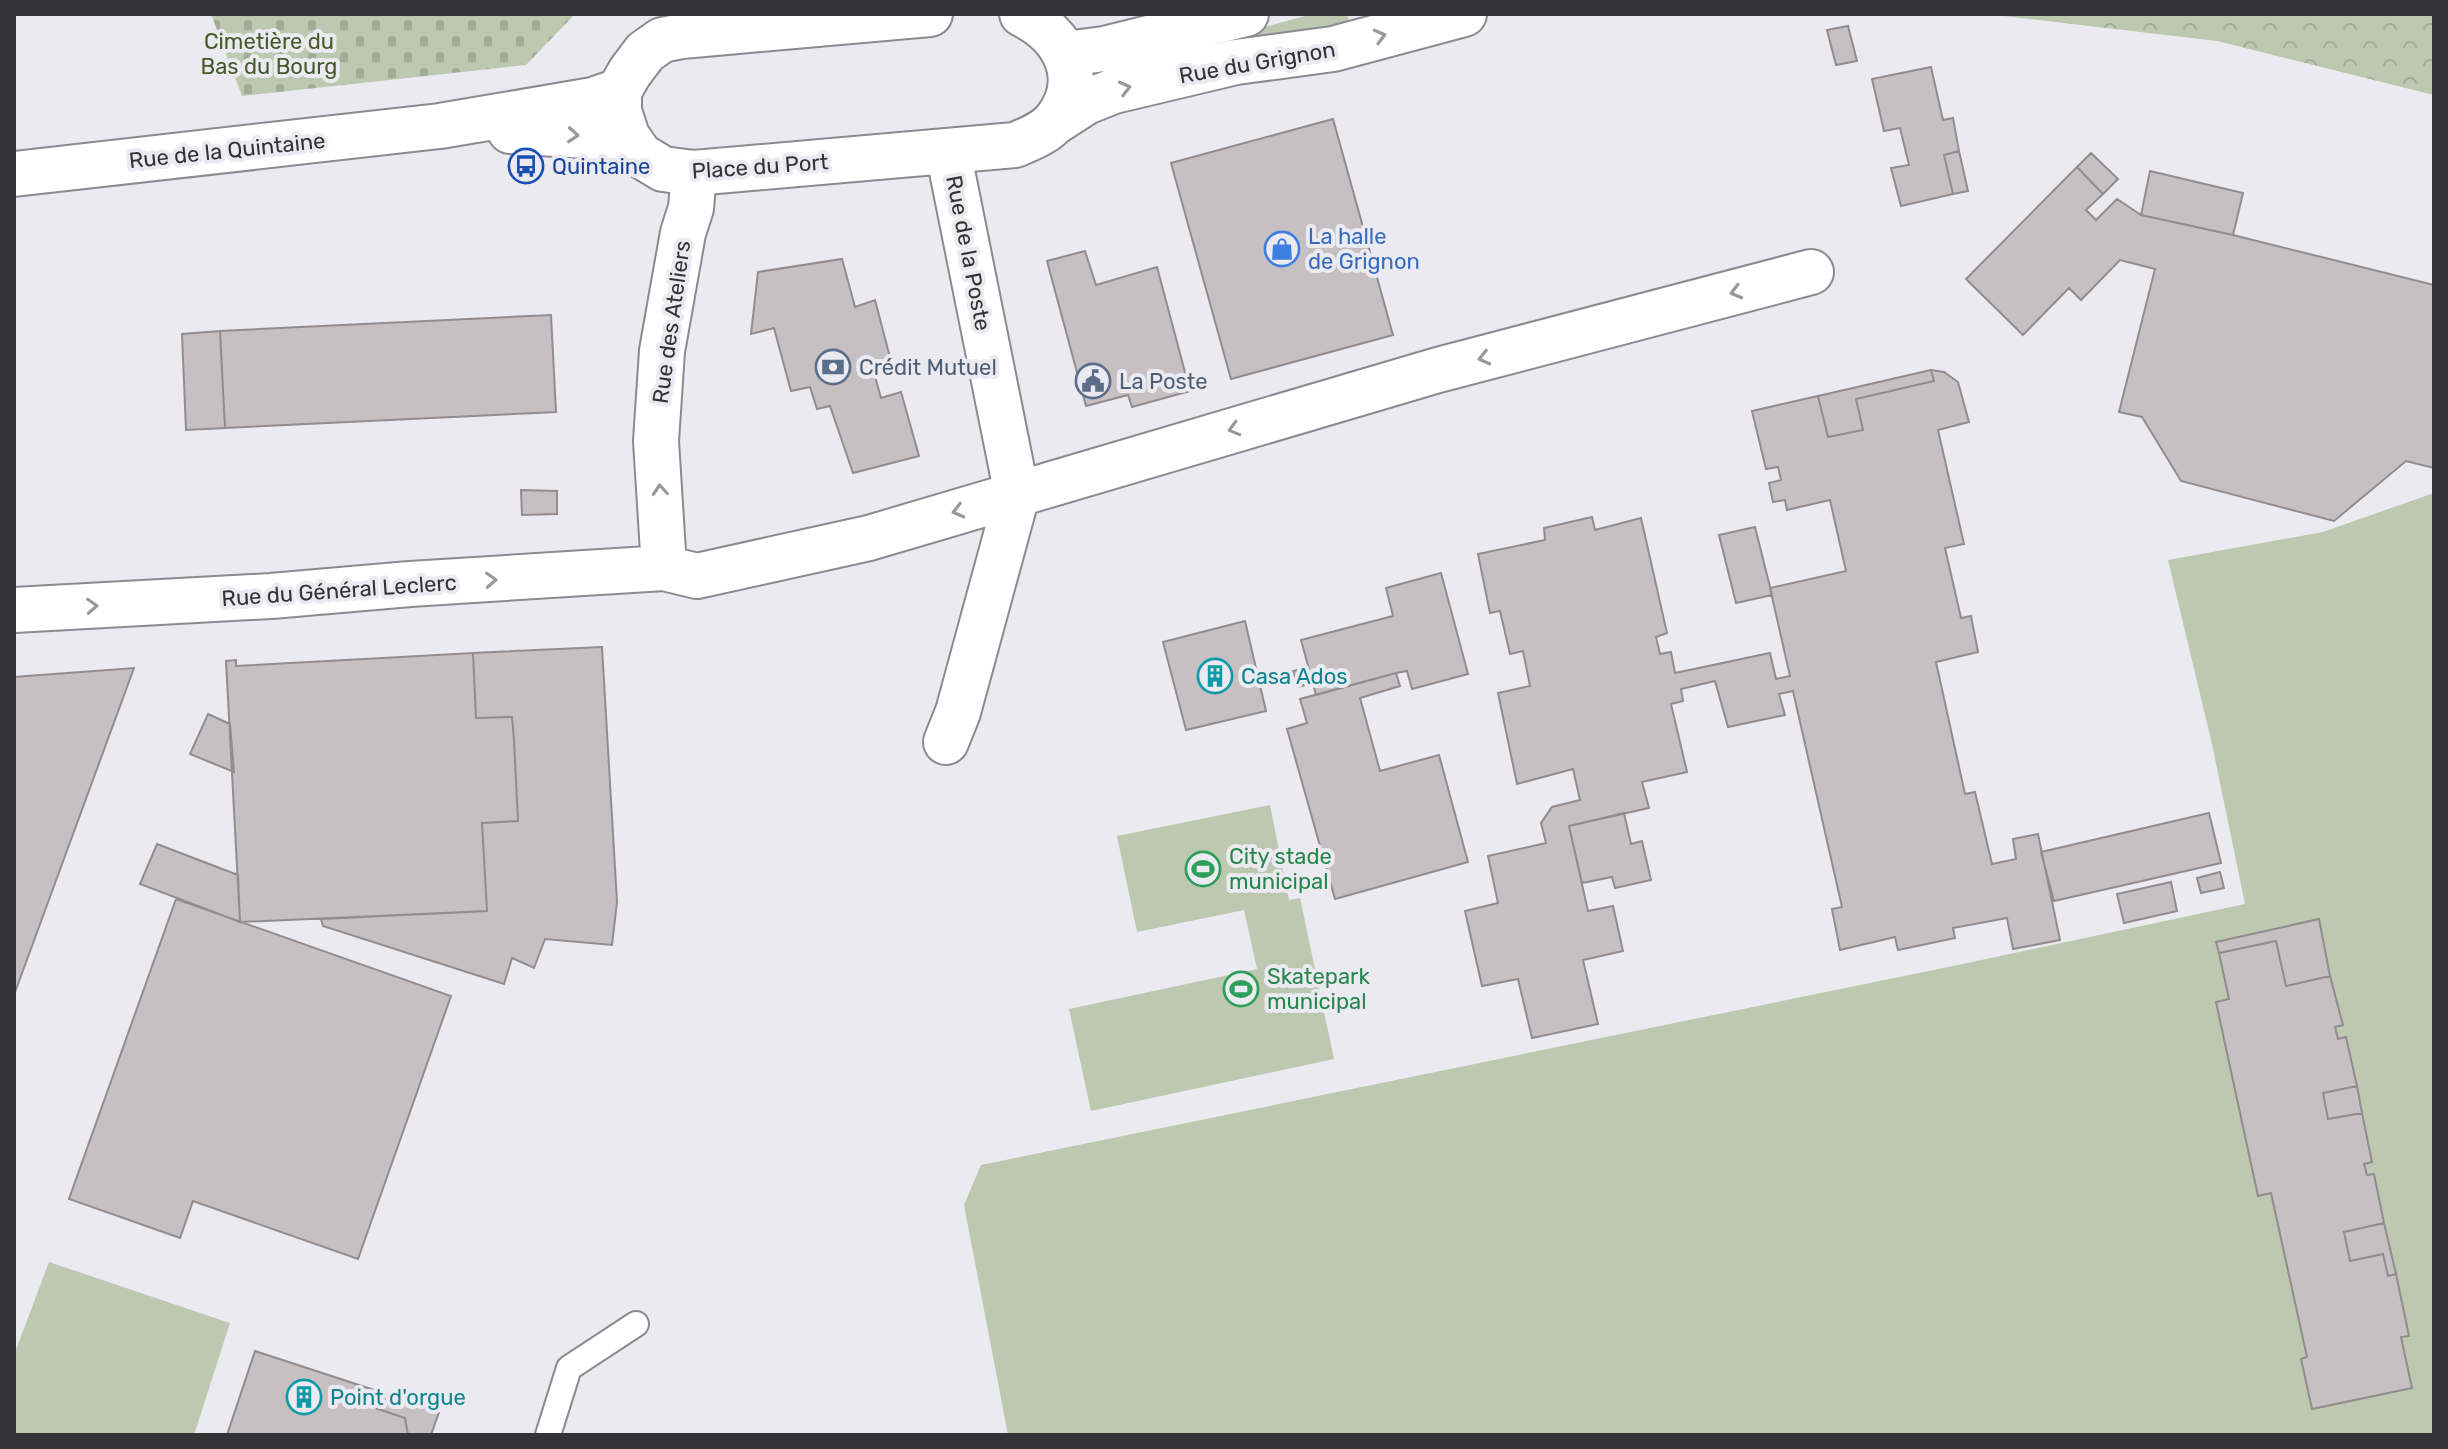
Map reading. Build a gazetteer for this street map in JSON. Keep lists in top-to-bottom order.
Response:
{
  "streets": {
    "street": [
      "Rue du Grignon",
      "Rue de la Quintaine",
      "Place du Port",
      "Rue de la Poste",
      "Rue des Ateliers",
      "Rue du Général Leclerc"
    ]
  },
  "crossings": [
    ["Rue du Grignon", "Place du Port"],
    ["Rue de la Quintaine", "Place du Port"],
    ["Place du Port", "Rue de la Poste"],
    ["Place du Port", "Rue des Ateliers"],
    ["Rue de la Poste", "Rue du Général Leclerc"],
    ["Rue des Ateliers", "Rue du Général Leclerc"]
  ],
  "one_way": ["Rue des Ateliers"],
  "parks": ["Cimetière du Bas du Bourg"],
  "places": {
    "bus stop": ["Quintaine"],
    "shop": ["La halle de Grignon"],
    "bank": ["Crédit Mutuel"],
    "public building": ["La Poste"],
    "building": ["Casa Ados", "Point d'orgue"],
    "sports": ["City stade municipal", "Skatepark municipal"]
  }
}
